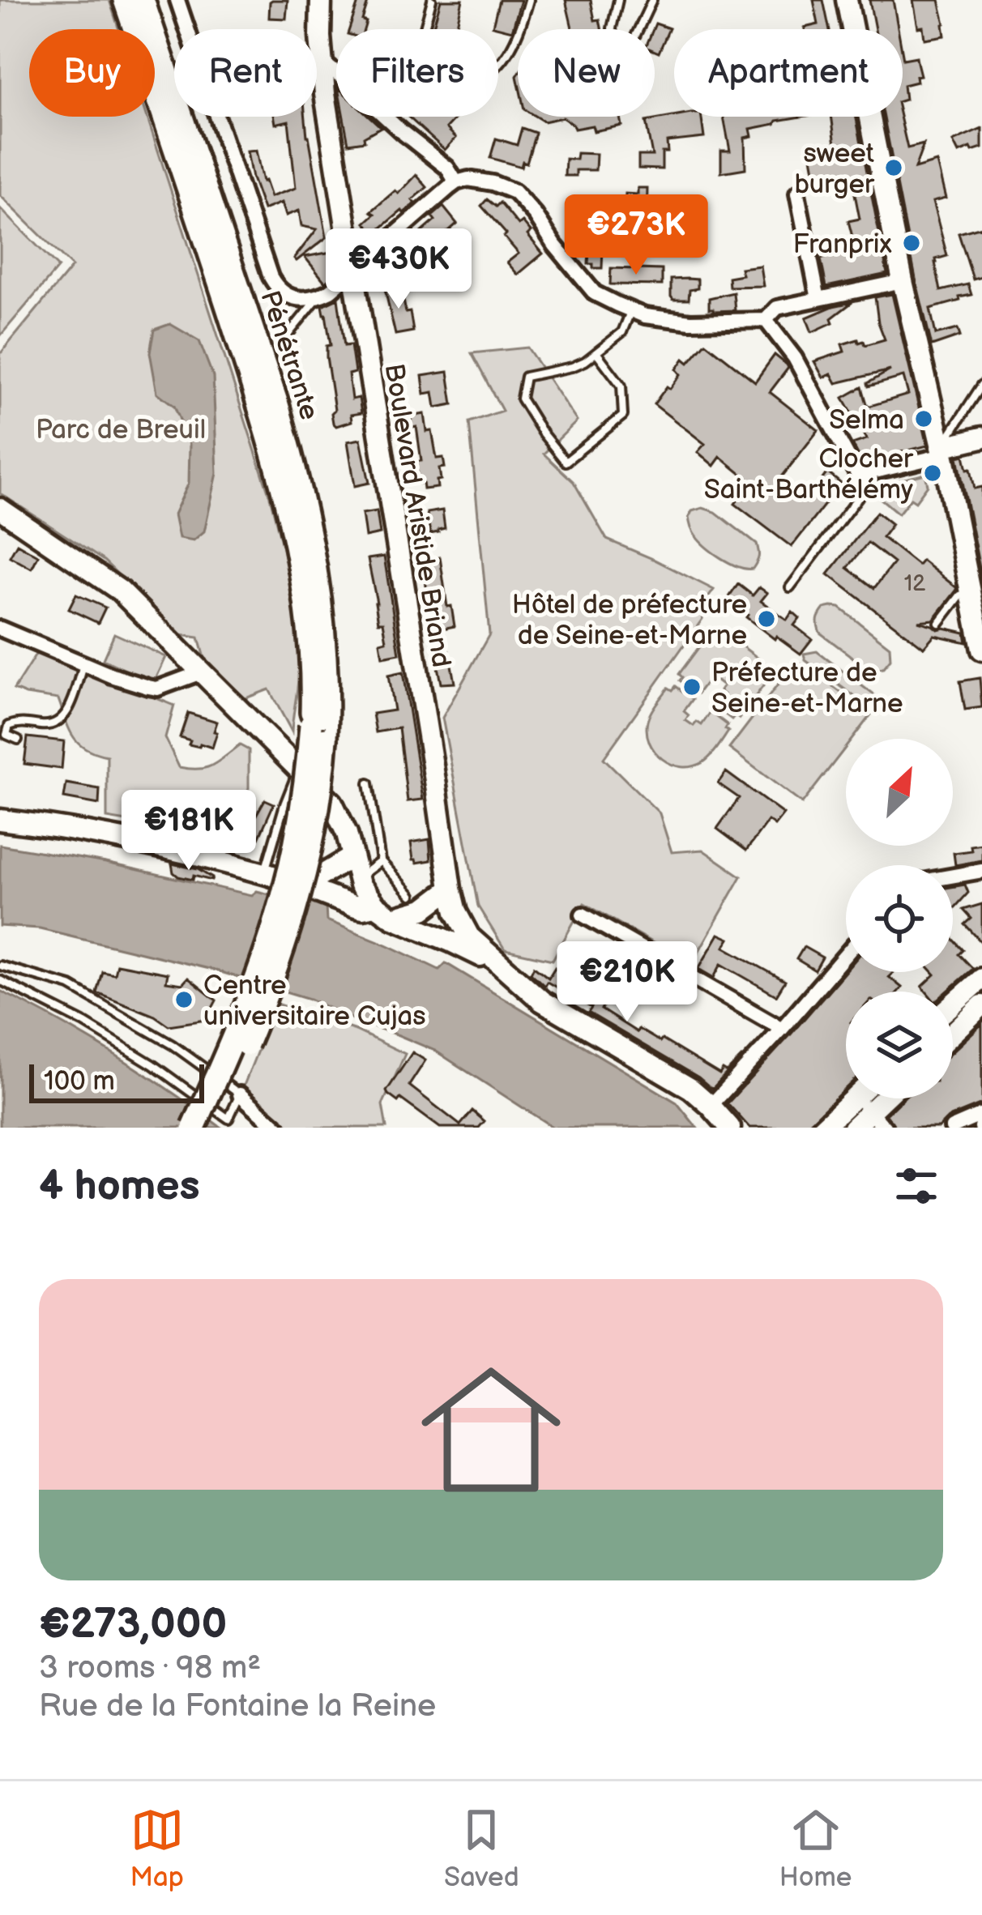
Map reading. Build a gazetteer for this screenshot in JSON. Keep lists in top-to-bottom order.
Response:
{
  "streets": {
    "main road": ["Pénétrante"],
    "street": ["Boulevard Aristide Briand"]
  },
  "parks": ["Parc de Breuil"],
  "places": [
    "sweet burger",
    "Franprix",
    "Selma",
    "Clocher Saint-Barthélémy",
    "Hôtel de préfecture de Seine-et-Marne",
    "Préfecture de Seine-et-Marne",
    "Centre universitaire Cujas"
  ],
  "house_numbers": ["12"],
  "scale_bar": "100 m",
  "north": "top right",
  "page": {
    "chip": [
      "Buy",
      "Rent",
      "Filters",
      "New",
      "Apartment"
    ],
    "price": [
      "€273K",
      "€430K",
      "€181K",
      "€210K"
    ],
    "scale": "100 m",
    "heading": "4 homes",
    "list": [
      {
        "name": "€273,000",
        "note": "3 rooms · 98 m² · Rue de la Fontaine la Reine"
      }
    ],
    "tabs": ["Map", "Saved", "Home"]
  }
}
